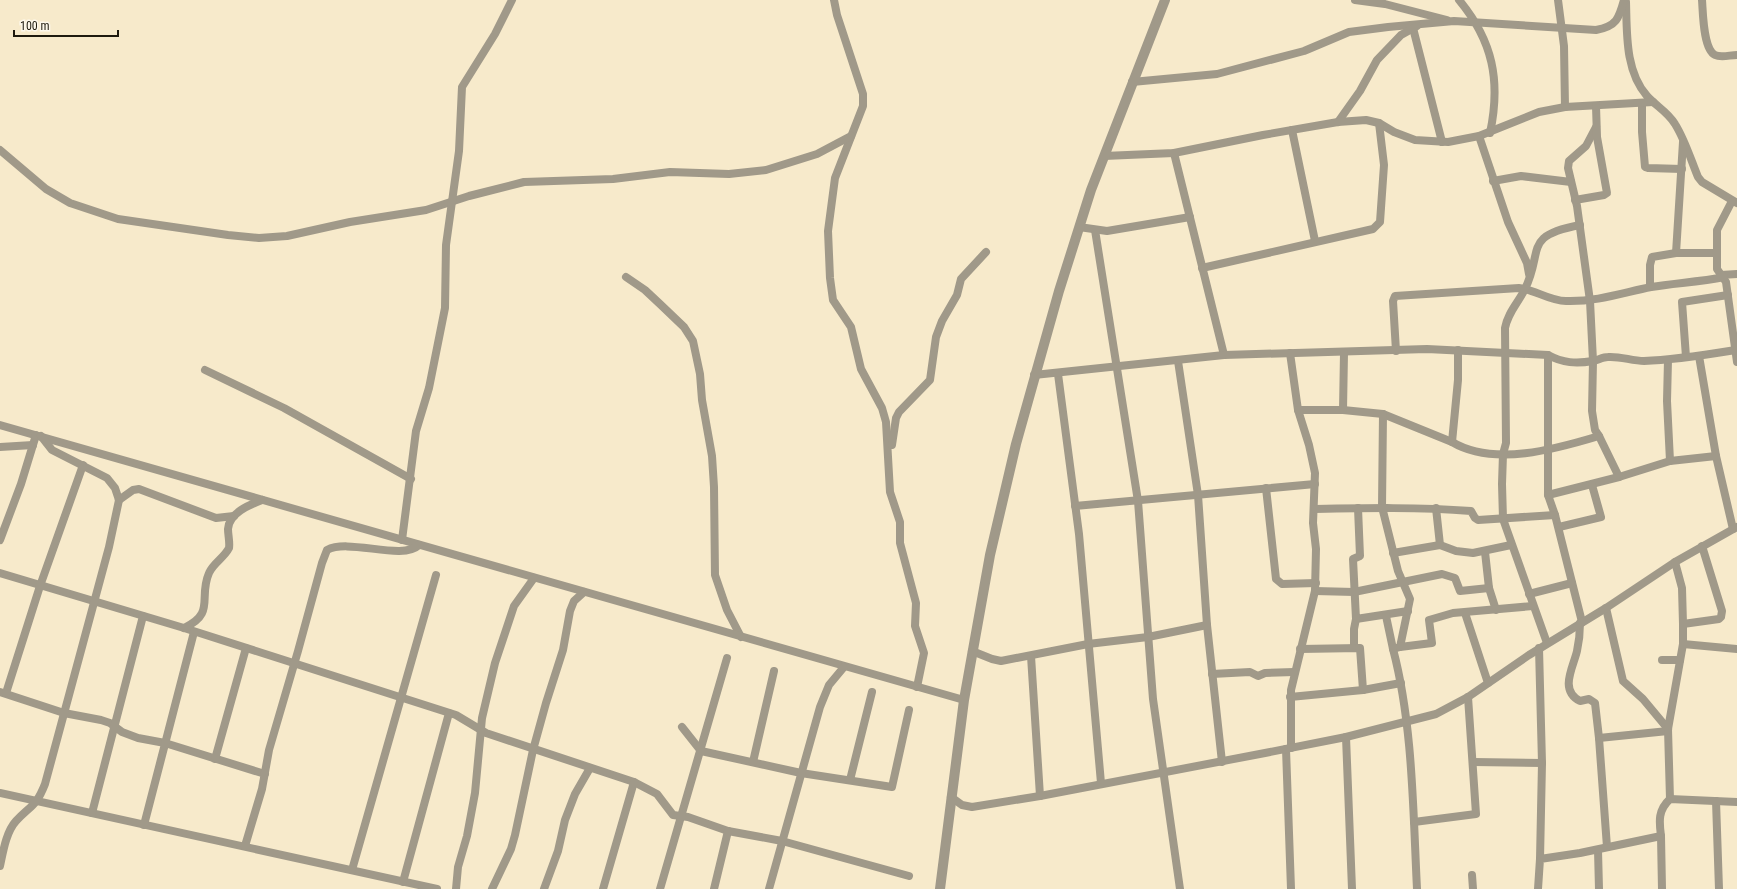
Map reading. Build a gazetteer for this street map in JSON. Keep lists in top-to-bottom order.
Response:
{
  "scale_bar": "100 m"
}
